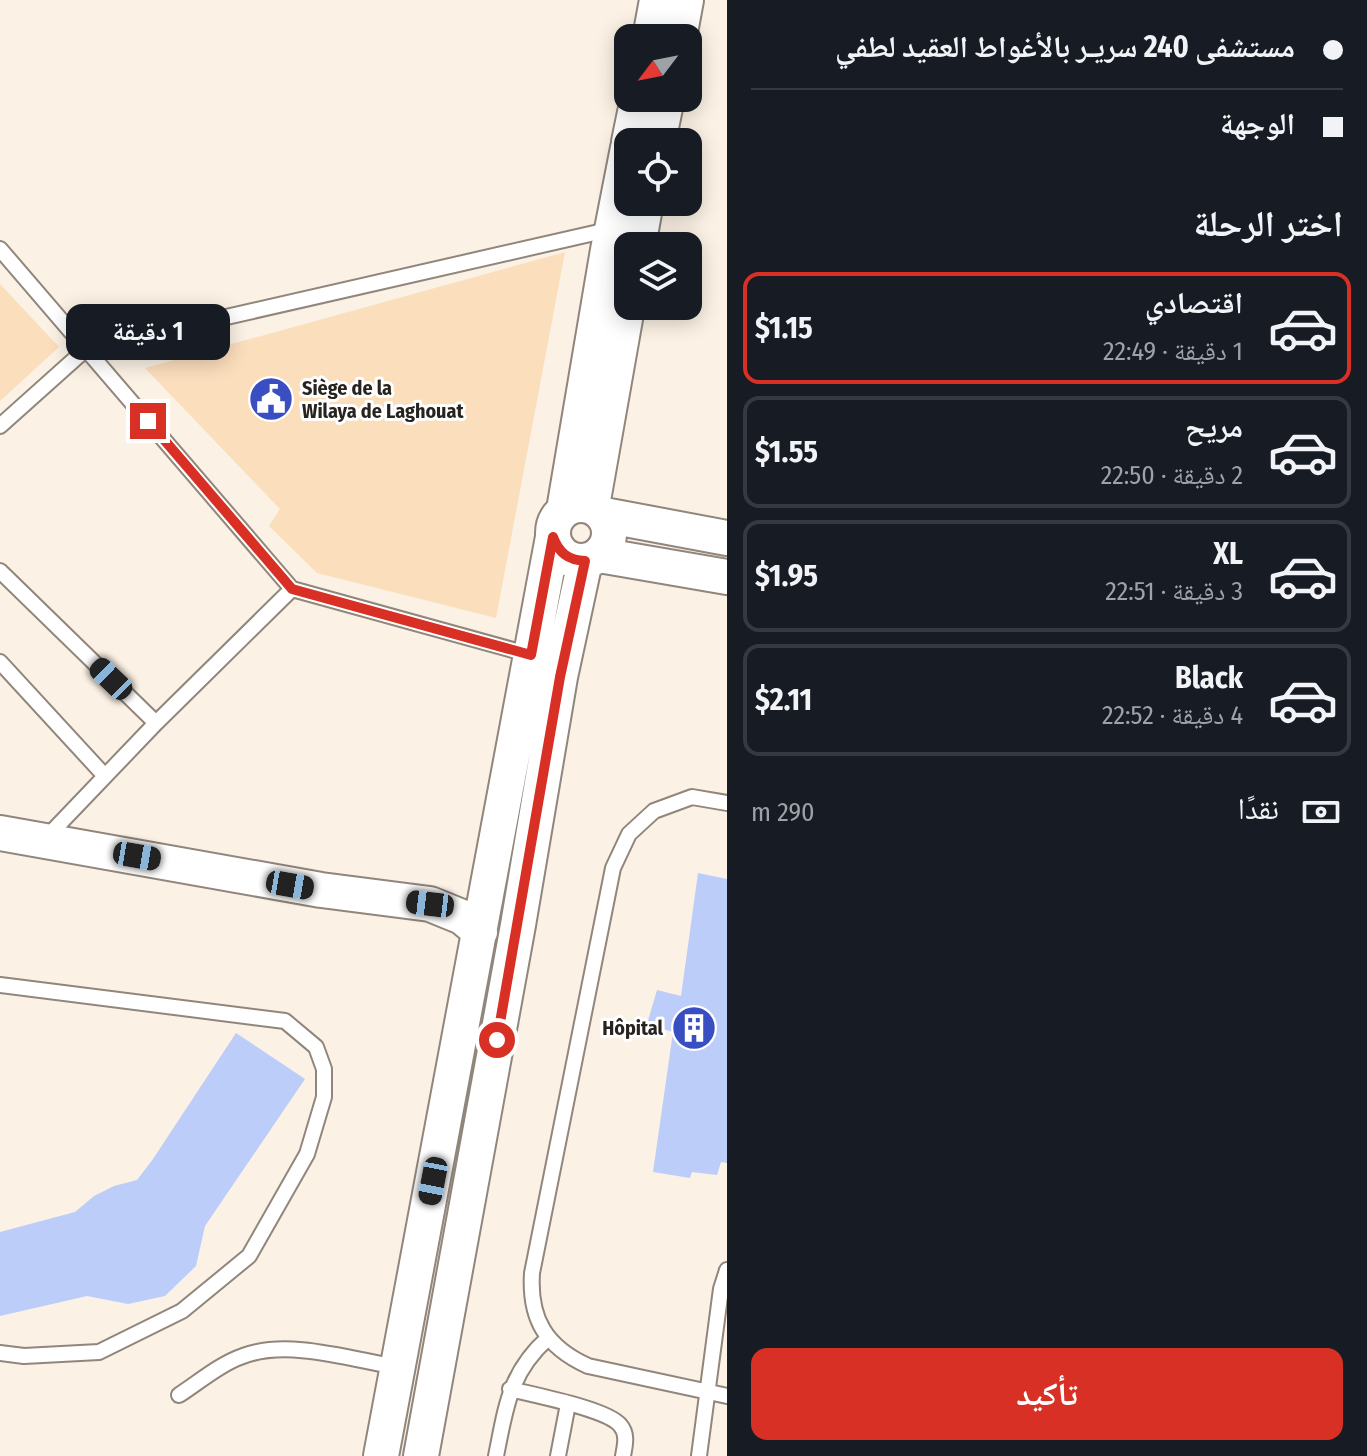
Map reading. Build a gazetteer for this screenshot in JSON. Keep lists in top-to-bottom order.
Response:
{
  "places": {
    "public building": ["Siège de la Wilaya de Laghouat"],
    "building": ["Hôpital"]
  },
  "north": "bottom left",
  "page": {
    "banner": ["مستشفى 240 سريـر بالأغواط العقيد لطفي", "الوجهة"],
    "heading": "اختر الرحلة",
    "list": [
      {
        "name": "اقتصادي",
        "note": "1 دقيقة · 22:49",
        "value": "$1.15"
      },
      {
        "name": "مريح",
        "note": "2 دقيقة · 22:50",
        "value": "$1.55"
      },
      {
        "name": "XL",
        "note": "3 دقيقة · 22:51",
        "value": "$1.95"
      },
      {
        "name": "Black",
        "note": "4 دقيقة · 22:52",
        "value": "$2.11"
      }
    ],
    "bubble": "1 دقيقة",
    "pay": ["نقدًا", "290 m"],
    "buttons": "تأكيد"
  }
}
